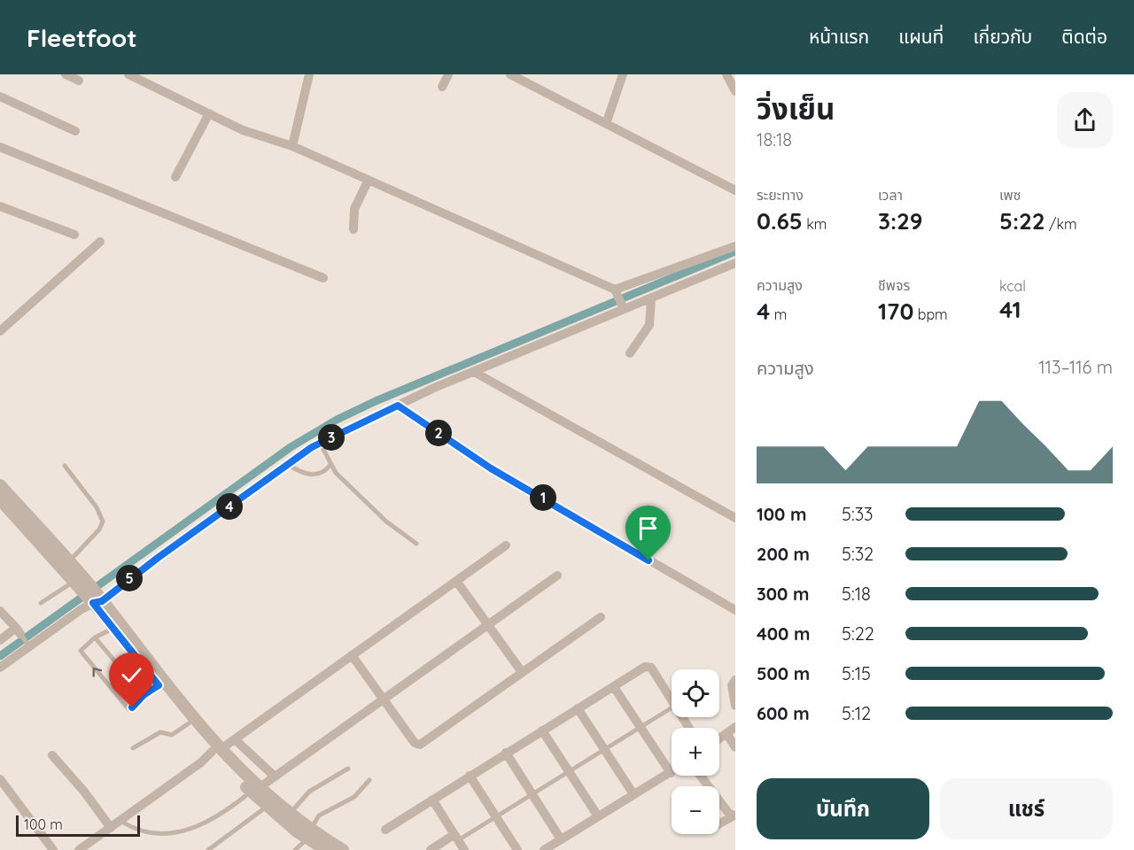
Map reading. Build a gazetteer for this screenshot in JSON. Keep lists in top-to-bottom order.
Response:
{
  "scale_bar": "100 m",
  "page": {
    "header": "Fleetfoot",
    "nav": [
      "หน้าแรก",
      "แผนที่",
      "เกี่ยวกับ",
      "ติดต่อ"
    ],
    "heading": ["วิ่งเย็น", "18:18"],
    "stats": [
      ["ระยะทาง", "0.65 km"],
      ["เวลา", "3:29"],
      ["เพซ", "5:22 /km"],
      ["ความสูง", "4 m"],
      ["ชีพจร", "170 bpm"],
      ["kcal", "41"]
    ],
    "chart": ["ความสูง", "113–116 m"],
    "pins": [
      "2",
      "3",
      "1",
      "4",
      "5"
    ],
    "list": [
      {
        "name": "100 m",
        "note": "5:33"
      },
      {
        "name": "200 m",
        "note": "5:32"
      },
      {
        "name": "300 m",
        "note": "5:18"
      },
      {
        "name": "400 m",
        "note": "5:22"
      },
      {
        "name": "500 m",
        "note": "5:15"
      },
      {
        "name": "600 m",
        "note": "5:12"
      }
    ],
    "map_buttons": ["+", "−"],
    "buttons": ["บันทึก", "แชร์"],
    "scale": "100 m"
  }
}
